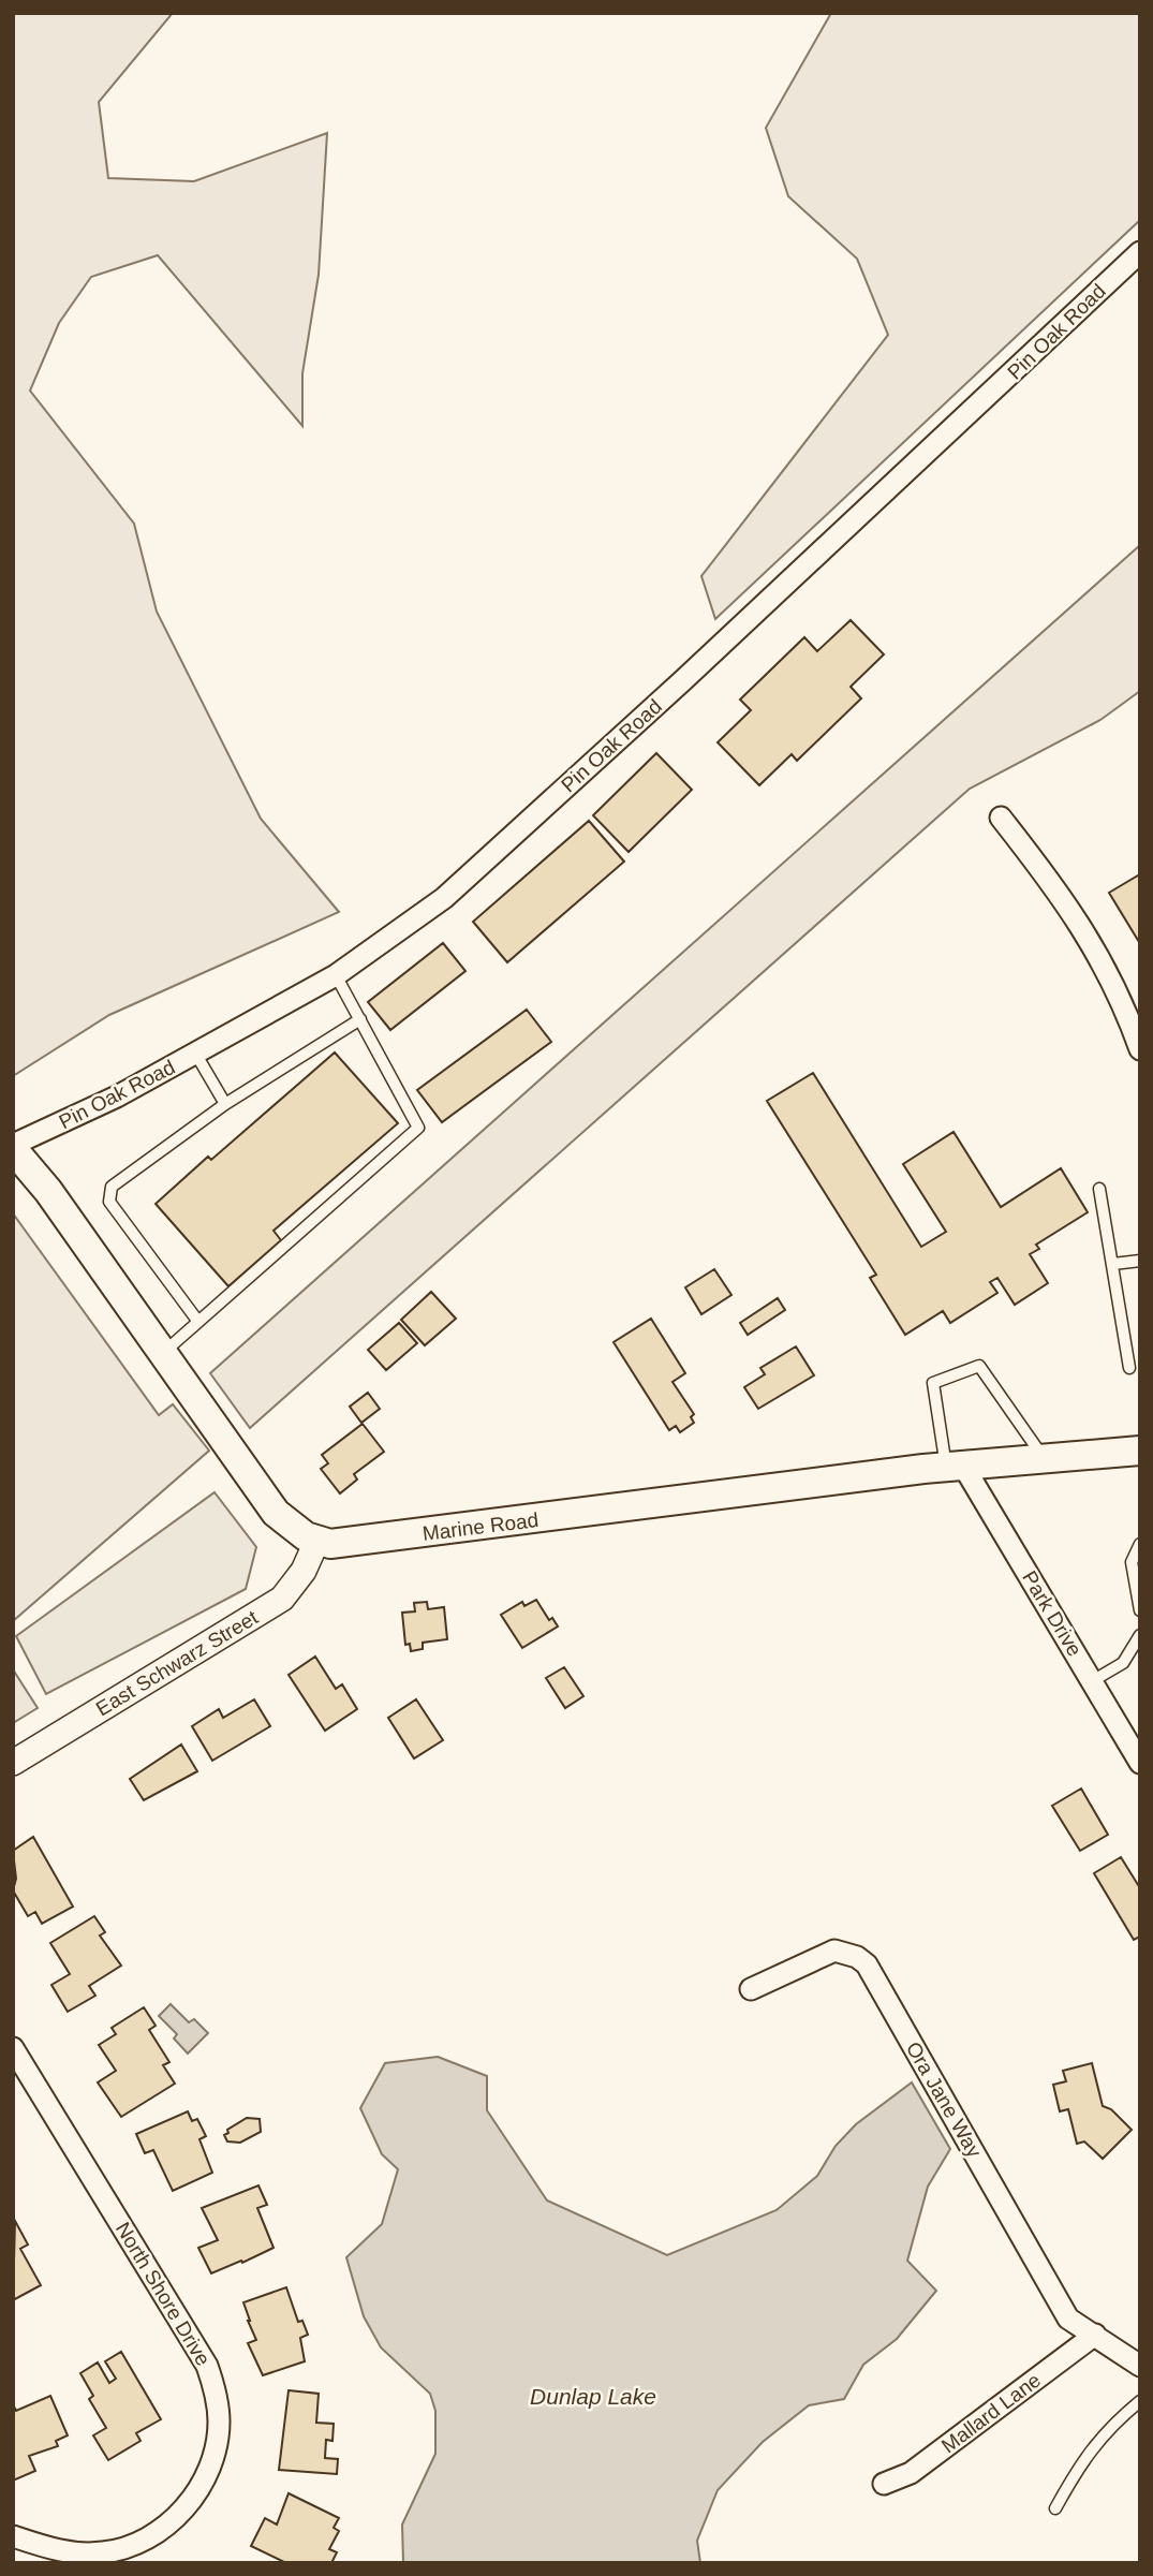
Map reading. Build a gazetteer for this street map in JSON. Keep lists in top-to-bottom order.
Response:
{
  "streets": {
    "main road": ["Marine Road"],
    "street": [
      "Pin Oak Road",
      "Park Drive",
      "East Schwarz Street",
      "Ora Jane Way",
      "North Shore Drive",
      "Mallard Lane"
    ]
  },
  "crossings": [
    ["Pin Oak Road", "Marine Road"],
    ["Marine Road", "Park Drive"],
    ["Marine Road", "East Schwarz Street"],
    ["Ora Jane Way", "Mallard Lane"]
  ],
  "water": ["Dunlap Lake"]
}
